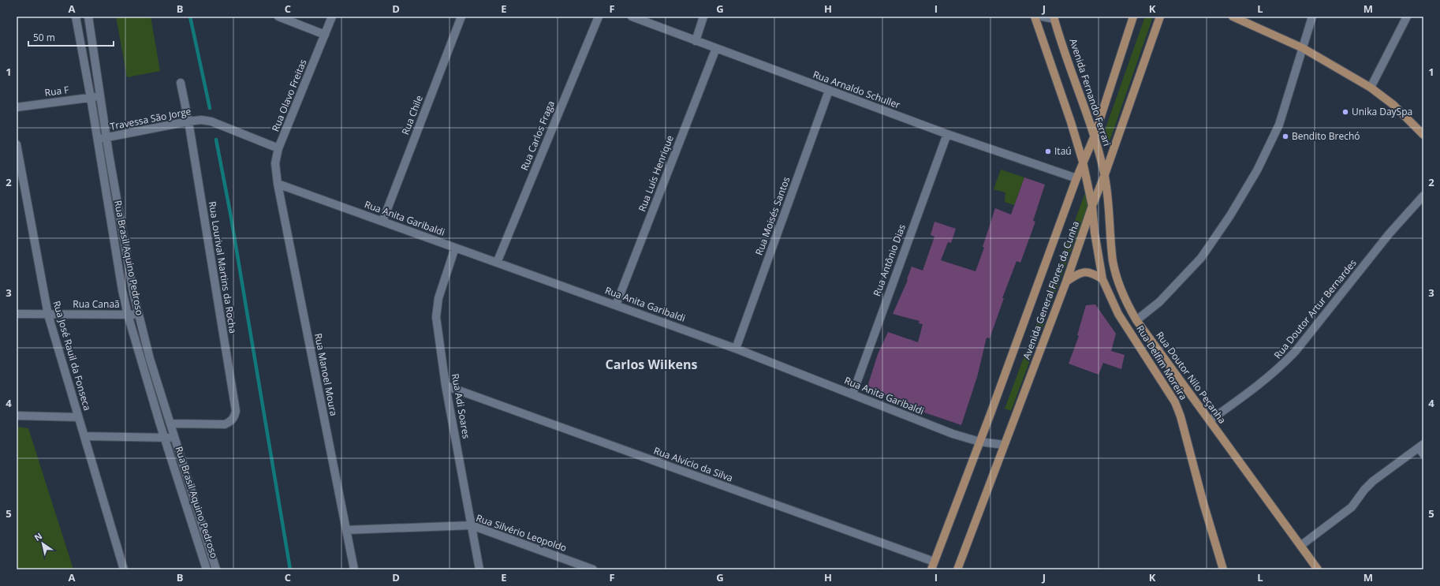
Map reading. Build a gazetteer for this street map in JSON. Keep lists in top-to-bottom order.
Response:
{
  "streets": {
    "main road": [
      "Avenida Fernando Ferrari",
      "Avenida General Flores da Cunha",
      "Rua Delfim Moreira",
      "Rua Doutor Nilo Peçanha"
    ],
    "street": [
      "Rua Arnaldo Schuller",
      "Rua F",
      "Rua Olavo Freitas",
      "Rua Chile",
      "Travessa São Jorge",
      "Rua Carlos Fraga",
      "Rua Luís Henrique",
      "Rua Moisés Santos",
      "Rua Anita Garibaldi",
      "Rua Brasil Aquino Pedroso",
      "Rua Antônio Dias",
      "Rua Lourival Martins da Rocha",
      "Rua Canaã",
      "Rua Doutor Artur Bernardes",
      "Rua José Rauil da Fonseca",
      "Rua Manoel Moura",
      "Rua Adi Soares",
      "Rua Alvício da Silva",
      "Rua Silvério Leopoldo"
    ]
  },
  "crossings": [
    ["Rua Arnaldo Schuller", "Rua Luís Henrique"],
    ["Rua Arnaldo Schuller", "Rua Moisés Santos"],
    ["Rua Arnaldo Schuller", "Rua Antônio Dias"],
    ["Rua Arnaldo Schuller", "Avenida General Flores da Cunha"],
    ["Rua F", "Rua Brasil Aquino Pedroso"],
    ["Avenida Fernando Ferrari", "Avenida General Flores da Cunha"],
    ["Avenida Fernando Ferrari", "Rua Doutor Nilo Peçanha"],
    ["Rua Olavo Freitas", "Travessa São Jorge"],
    ["Rua Olavo Freitas", "Rua Anita Garibaldi"],
    ["Rua Olavo Freitas", "Rua Manoel Moura"],
    ["Rua Chile", "Rua Anita Garibaldi"],
    ["Travessa São Jorge", "Rua Brasil Aquino Pedroso"],
    ["Travessa São Jorge", "Rua Lourival Martins da Rocha"],
    ["Rua Carlos Fraga", "Rua Anita Garibaldi"],
    ["Rua Luís Henrique", "Rua Anita Garibaldi"],
    ["Rua Moisés Santos", "Rua Anita Garibaldi"],
    ["Rua Anita Garibaldi", "Rua Antônio Dias"],
    ["Rua Anita Garibaldi", "Avenida General Flores da Cunha"],
    ["Rua Anita Garibaldi", "Rua Manoel Moura"],
    ["Rua Anita Garibaldi", "Rua Adi Soares"],
    ["Rua Brasil Aquino Pedroso", "Rua Lourival Martins da Rocha"],
    ["Rua Brasil Aquino Pedroso", "Rua Canaã"],
    ["Avenida General Flores da Cunha", "Rua Delfim Moreira"],
    ["Avenida General Flores da Cunha", "Rua Doutor Nilo Peçanha"],
    ["Avenida General Flores da Cunha", "Rua Alvício da Silva"],
    ["Rua Canaã", "Rua José Rauil da Fonseca"],
    ["Rua Doutor Artur Bernardes", "Rua Doutor Nilo Peçanha"],
    ["Rua Manoel Moura", "Rua Silvério Leopoldo"],
    ["Rua Adi Soares", "Rua Alvício da Silva"],
    ["Rua Adi Soares", "Rua Silvério Leopoldo"]
  ],
  "districts": ["Carlos Wilkens"],
  "places": ["Unika DaySpa", "Bendito Brechó", "Itaú"],
  "scale_bar": "50 m",
  "north": "top left",
  "grid": {
    "columns": [
      "A",
      "B",
      "C",
      "D",
      "E",
      "F",
      "G",
      "H",
      "I",
      "J",
      "K",
      "L",
      "M"
    ],
    "rows": [
      "1",
      "2",
      "3",
      "4",
      "5"
    ]
  }
}
